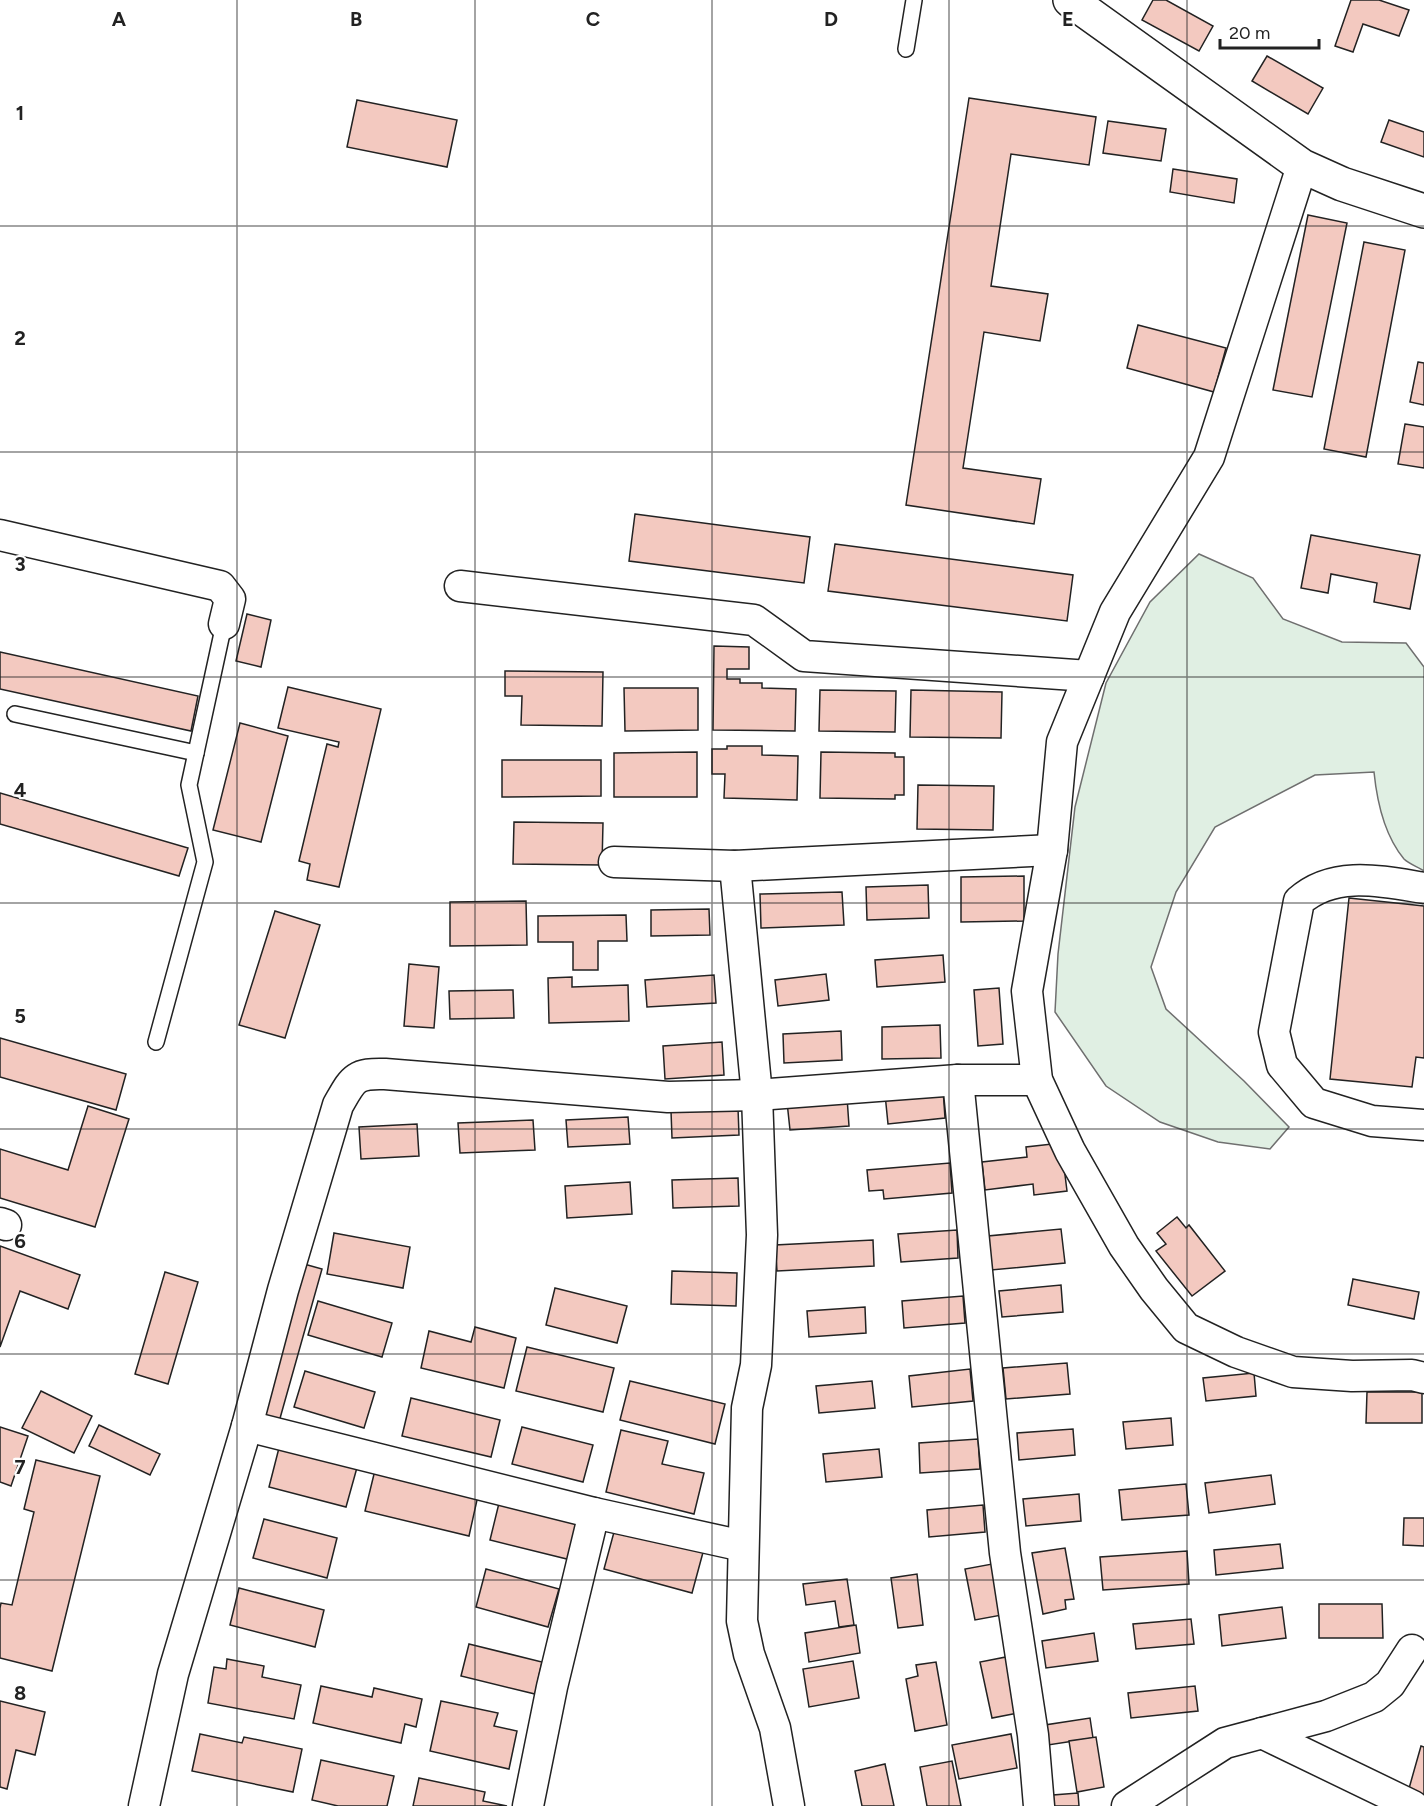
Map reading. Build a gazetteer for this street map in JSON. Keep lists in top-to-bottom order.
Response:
{
  "scale_bar": "20 m",
  "grid": {
    "columns": [
      "A",
      "B",
      "C",
      "D",
      "E"
    ],
    "rows": [
      "1",
      "2",
      "3",
      "4",
      "5",
      "6",
      "7",
      "8"
    ]
  }
}
